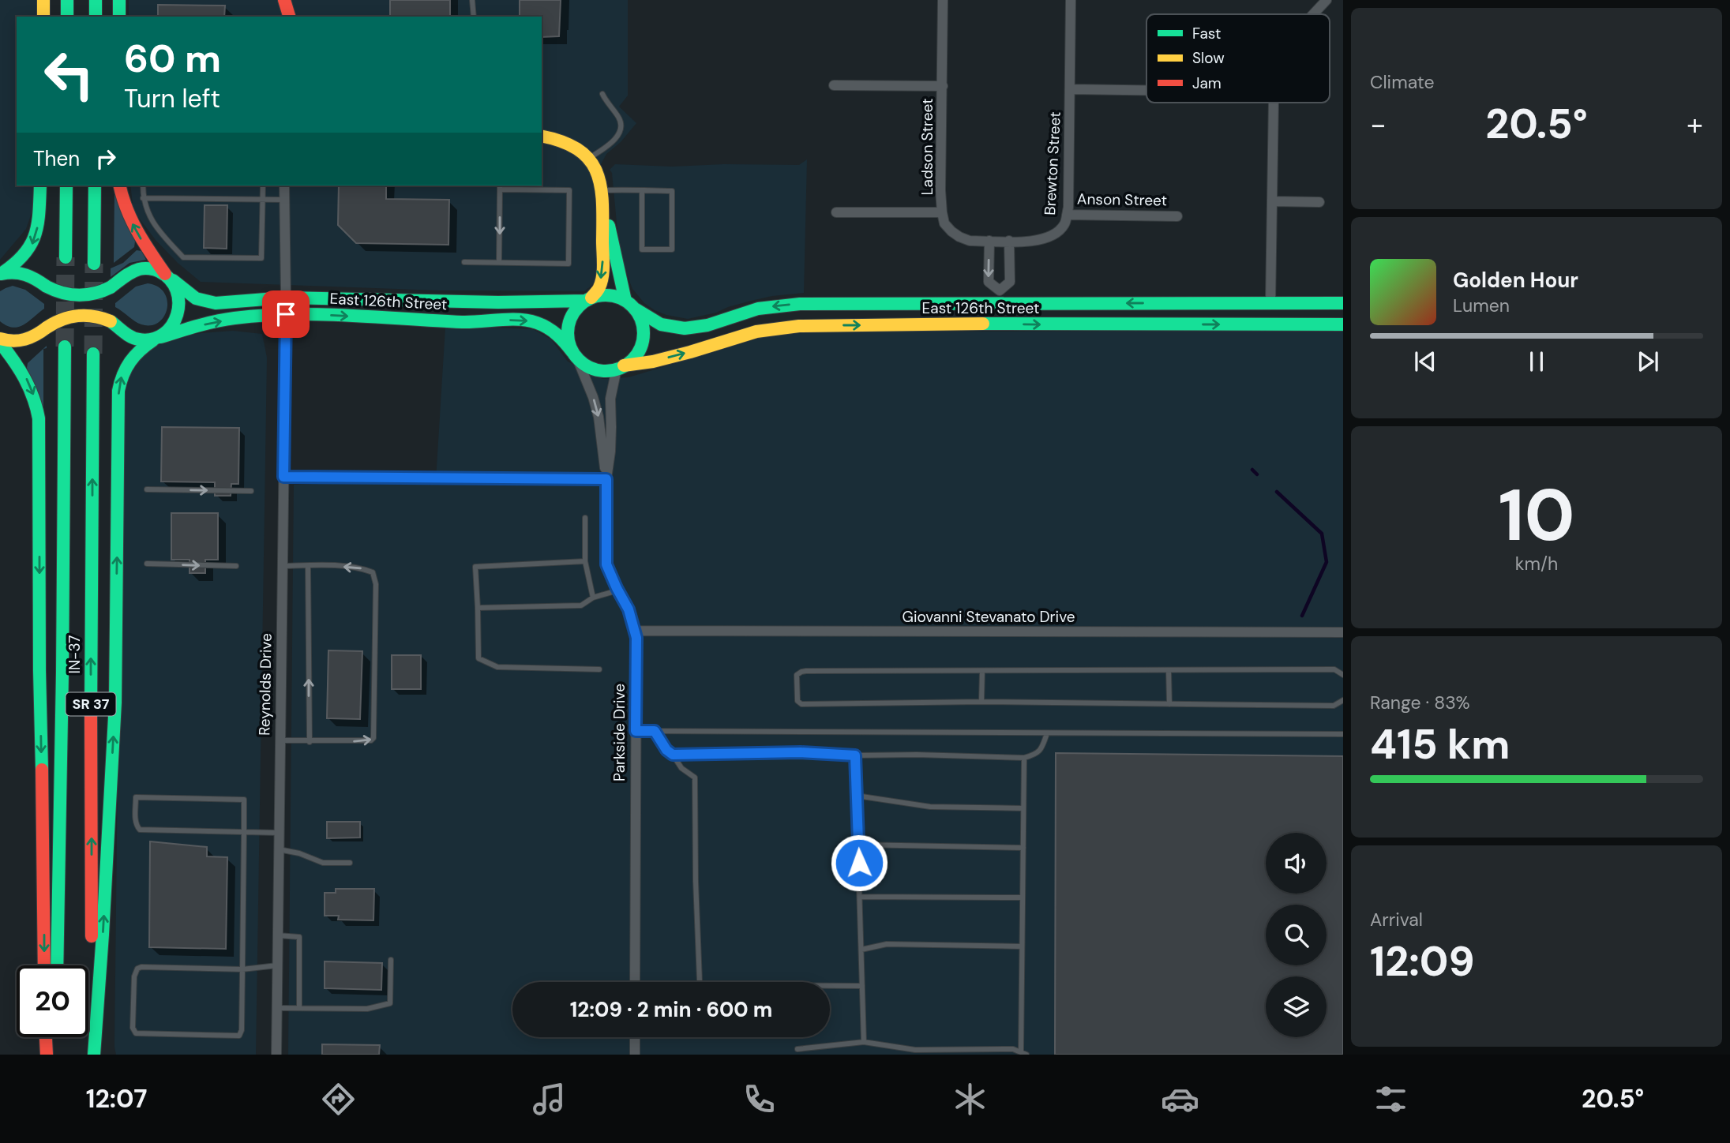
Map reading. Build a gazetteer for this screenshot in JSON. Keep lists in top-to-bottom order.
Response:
{
  "streets": {
    "main road": ["East 126th Street", "IN-37", "SR 37"],
    "street": [
      "Ladson Street",
      "Brewton Street",
      "Anson Street",
      "Giovanni Stevanato Drive",
      "Reynolds Drive",
      "Parkside Drive"
    ]
  },
  "crossings": [
    ["Ladson Street", "Brewton Street"],
    ["Brewton Street", "Anson Street"],
    ["East 126th Street", "Reynolds Drive"],
    ["East 126th Street", "Parkside Drive"],
    ["Giovanni Stevanato Drive", "Parkside Drive"]
  ],
  "legend": ["Fast", "Slow", "Jam"],
  "page": {
    "tile": [
      "Climate",
      ["10", "km/h"],
      ["Range · 83%", "415 km"],
      ["Arrival", "12:09"]
    ],
    "turn": ["60 m", "Turn left"],
    "heat": ["−", "20.5°", "+"],
    "then": "Then",
    "song": ["Golden Hour", "Lumen"],
    "limit": "20",
    "trip": "12:09 · 2 min · 600 m",
    "tabs": ["12:07", "20.5°"]
  }
}
